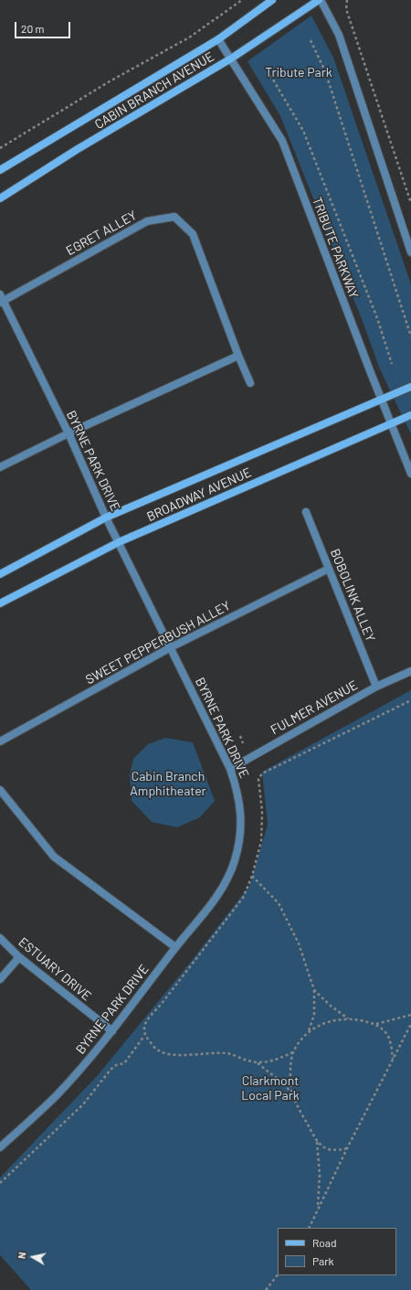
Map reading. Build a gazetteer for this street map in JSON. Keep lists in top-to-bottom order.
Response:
{
  "streets": {
    "street": [
      "CABIN BRANCH AVENUE",
      "EGRET ALLEY",
      "TRIBUTE PARKWAY",
      "BYRNE PARK DRIVE",
      "BROADWAY AVENUE",
      "BOBOLINK ALLEY",
      "SWEET PEPPERBUSH ALLEY",
      "FULMER AVENUE",
      "ESTUARY DRIVE"
    ]
  },
  "crossings": [
    ["CABIN BRANCH AVENUE", "TRIBUTE PARKWAY"],
    ["EGRET ALLEY", "BYRNE PARK DRIVE"],
    ["TRIBUTE PARKWAY", "BROADWAY AVENUE"],
    ["BYRNE PARK DRIVE", "BROADWAY AVENUE"],
    ["BYRNE PARK DRIVE", "SWEET PEPPERBUSH ALLEY"],
    ["BYRNE PARK DRIVE", "FULMER AVENUE"],
    ["BYRNE PARK DRIVE", "ESTUARY DRIVE"],
    ["BOBOLINK ALLEY", "SWEET PEPPERBUSH ALLEY"],
    ["BOBOLINK ALLEY", "FULMER AVENUE"]
  ],
  "parks": ["Tribute Park", "Cabin Branch Amphitheater", "Clarkmont Local Park"],
  "legend": ["Road", "Park"],
  "scale_bar": "20 m",
  "north": "left"
}
